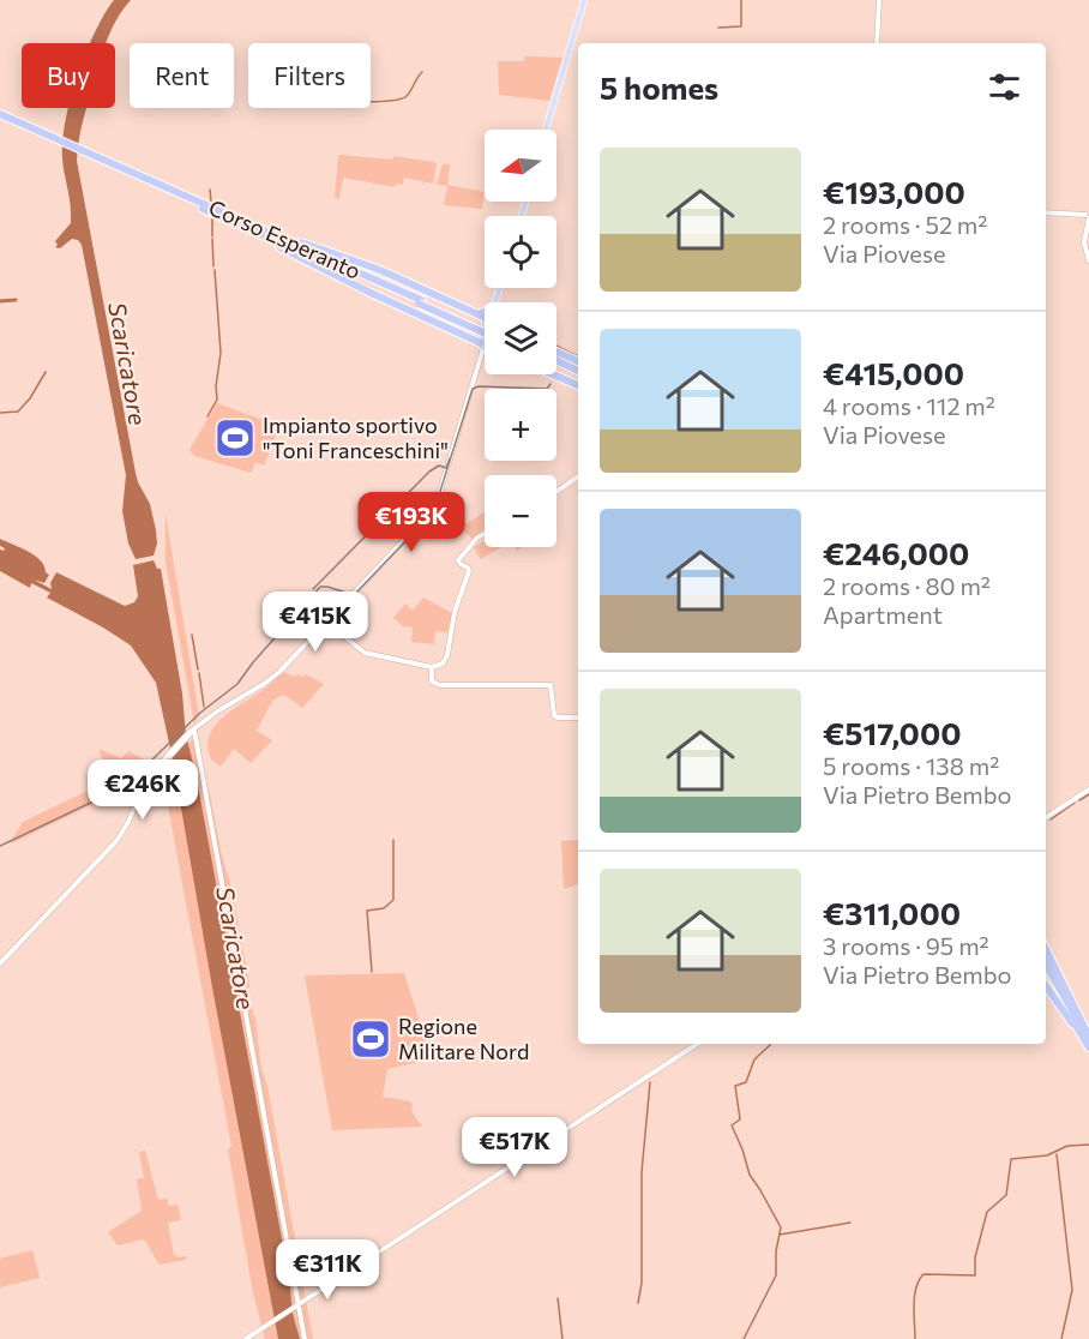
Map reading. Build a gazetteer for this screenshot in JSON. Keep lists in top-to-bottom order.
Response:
{
  "streets": {
    "highway": ["Corso Esperanto"]
  },
  "water": ["Scaricatore"],
  "places": {
    "sports": ["Impianto sportivo \"Toni Franceschini\"", "Regione Militare Nord"]
  },
  "north": "left",
  "page": {
    "chip": ["Buy", "Rent", "Filters"],
    "heading": "5 homes",
    "map_buttons": ["+", "−"],
    "list": [
      {
        "name": "€193,000",
        "note": "2 rooms · 52 m² · Via Piovese"
      },
      {
        "name": "€415,000",
        "note": "4 rooms · 112 m² · Via Piovese"
      },
      {
        "name": "€246,000",
        "note": "2 rooms · 80 m² · Apartment"
      },
      {
        "name": "€517,000",
        "note": "5 rooms · 138 m² · Via Pietro Bembo"
      },
      {
        "name": "€311,000",
        "note": "3 rooms · 95 m² · Via Pietro Bembo"
      }
    ],
    "price": [
      "€193K",
      "€415K",
      "€246K",
      "€517K",
      "€311K"
    ]
  }
}
